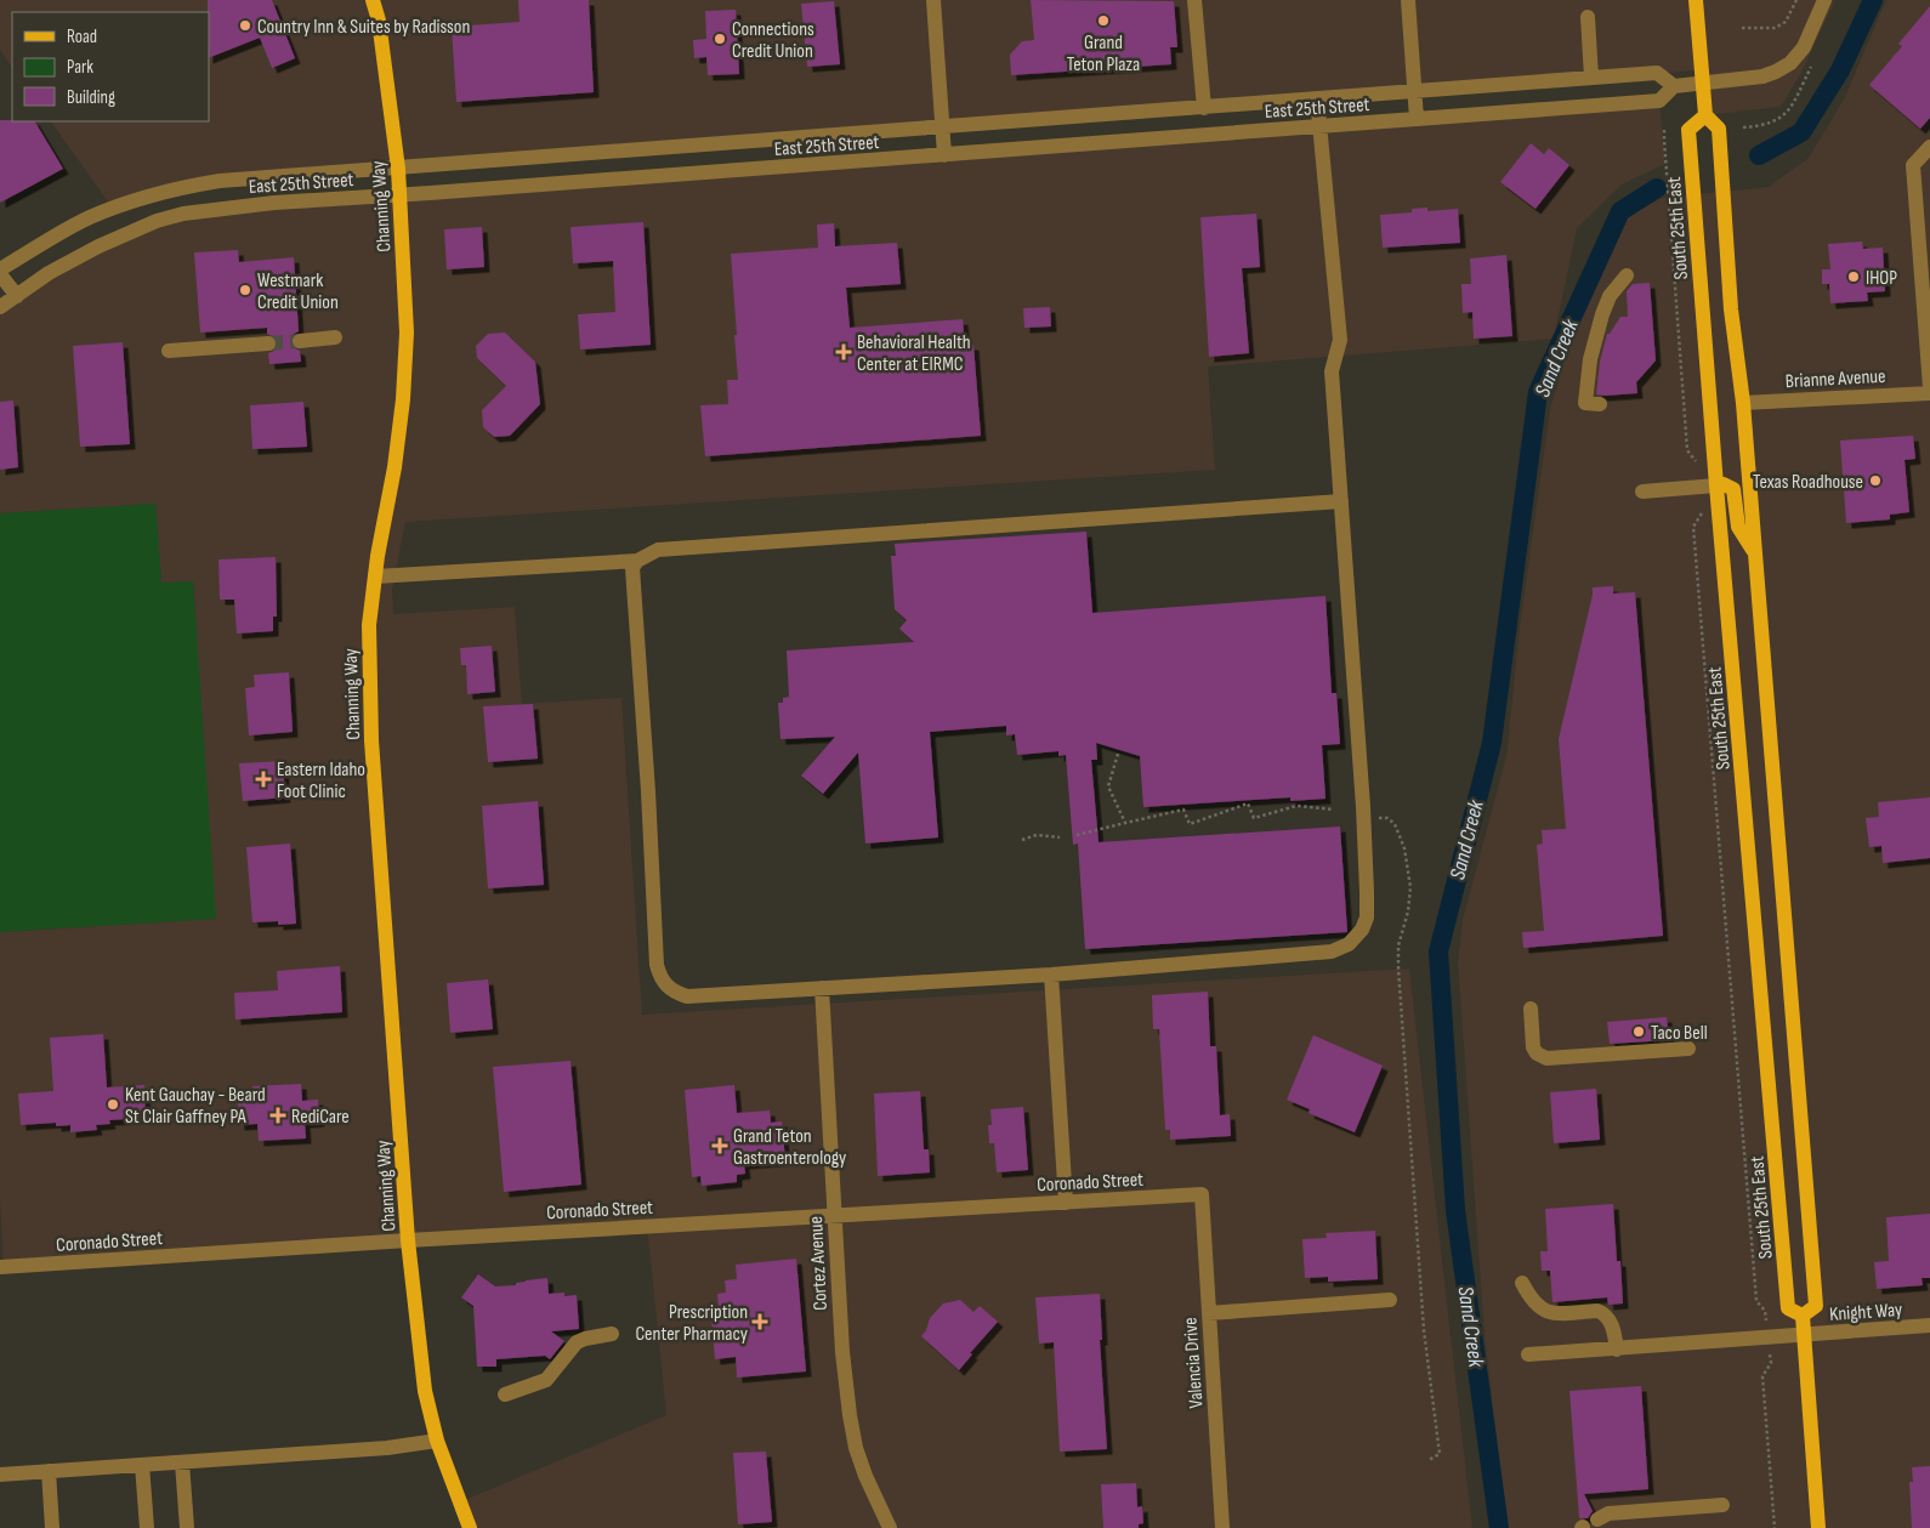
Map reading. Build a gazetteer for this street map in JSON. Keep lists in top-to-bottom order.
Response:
{
  "streets": {
    "main road": ["Channing Way", "South 25th East"],
    "street": [
      "East 25th Street",
      "Brianne Avenue",
      "Coronado Street",
      "Cortez Avenue",
      "Knight Way",
      "Valencia Drive"
    ]
  },
  "crossings": [
    ["East 25th Street", "Channing Way"],
    ["East 25th Street", "South 25th East"],
    ["Channing Way", "Coronado Street"],
    ["South 25th East", "Brianne Avenue"],
    ["Coronado Street", "Cortez Avenue"],
    ["Coronado Street", "Valencia Drive"]
  ],
  "water": ["Sand Creek"],
  "places": {
    "other": [
      "Grand Teton Plaza",
      "Country Inn & Suites by Radisson",
      "Connections Credit Union",
      "IHOP",
      "Westmark Credit Union",
      "Texas Roadhouse",
      "Taco Bell",
      "Kent Gauchay - Beard St Clair Gaffney PA"
    ],
    "health": [
      "Behavioral Health Center at EIRMC",
      "Eastern Idaho Foot Clinic",
      "RediCare",
      "Grand Teton Gastroenterology",
      "Prescription Center Pharmacy"
    ]
  },
  "legend": ["Road", "Park", "Building"]
}
